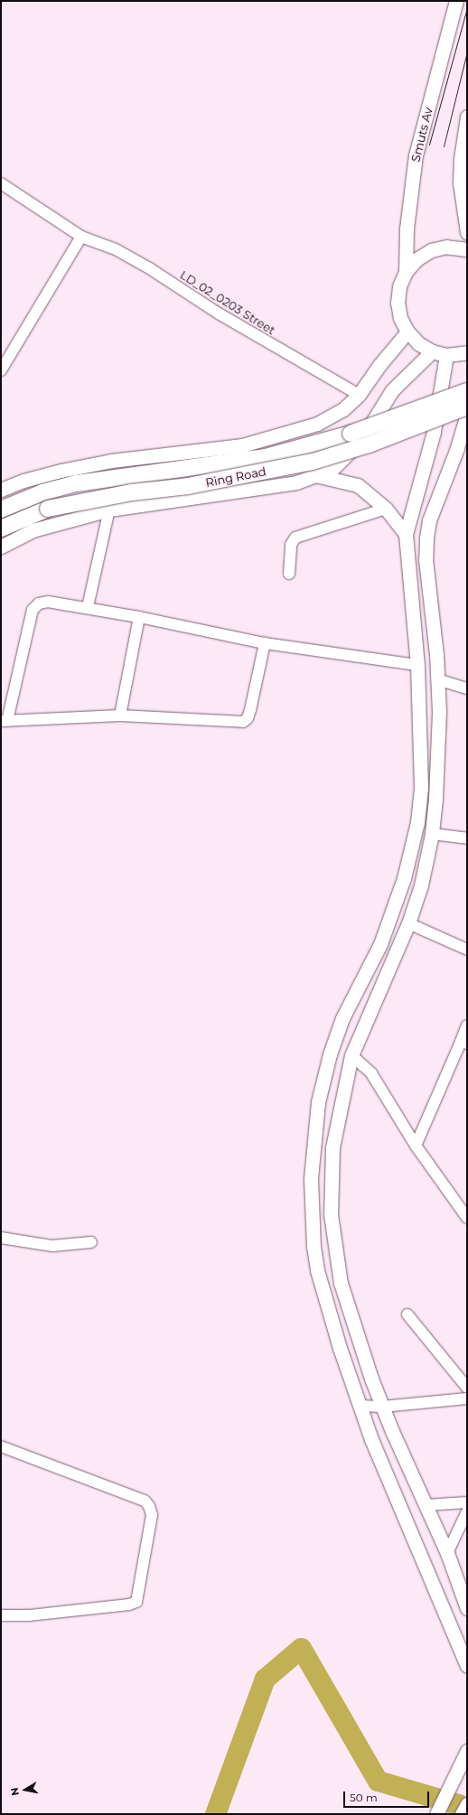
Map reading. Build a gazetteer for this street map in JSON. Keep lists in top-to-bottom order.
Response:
{
  "streets": {
    "highway": ["Ring Road"],
    "main road": ["Smuts Av"],
    "street": ["LD_02_0203 Street"]
  },
  "scale_bar": "50 m",
  "north": "left"
}
